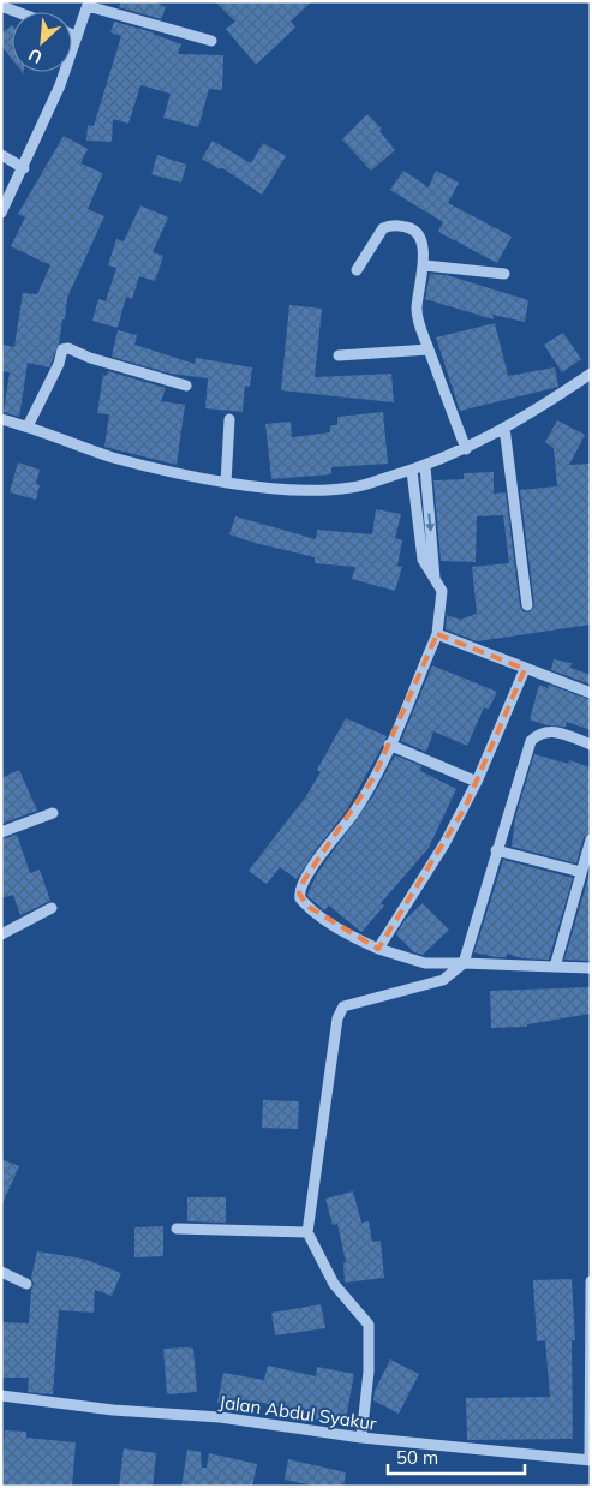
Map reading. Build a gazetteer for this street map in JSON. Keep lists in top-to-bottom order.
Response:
{
  "streets": {
    "street": ["Jalan Abdul Syakur"]
  },
  "scale_bar": "50 m",
  "north": "bottom left"
}
